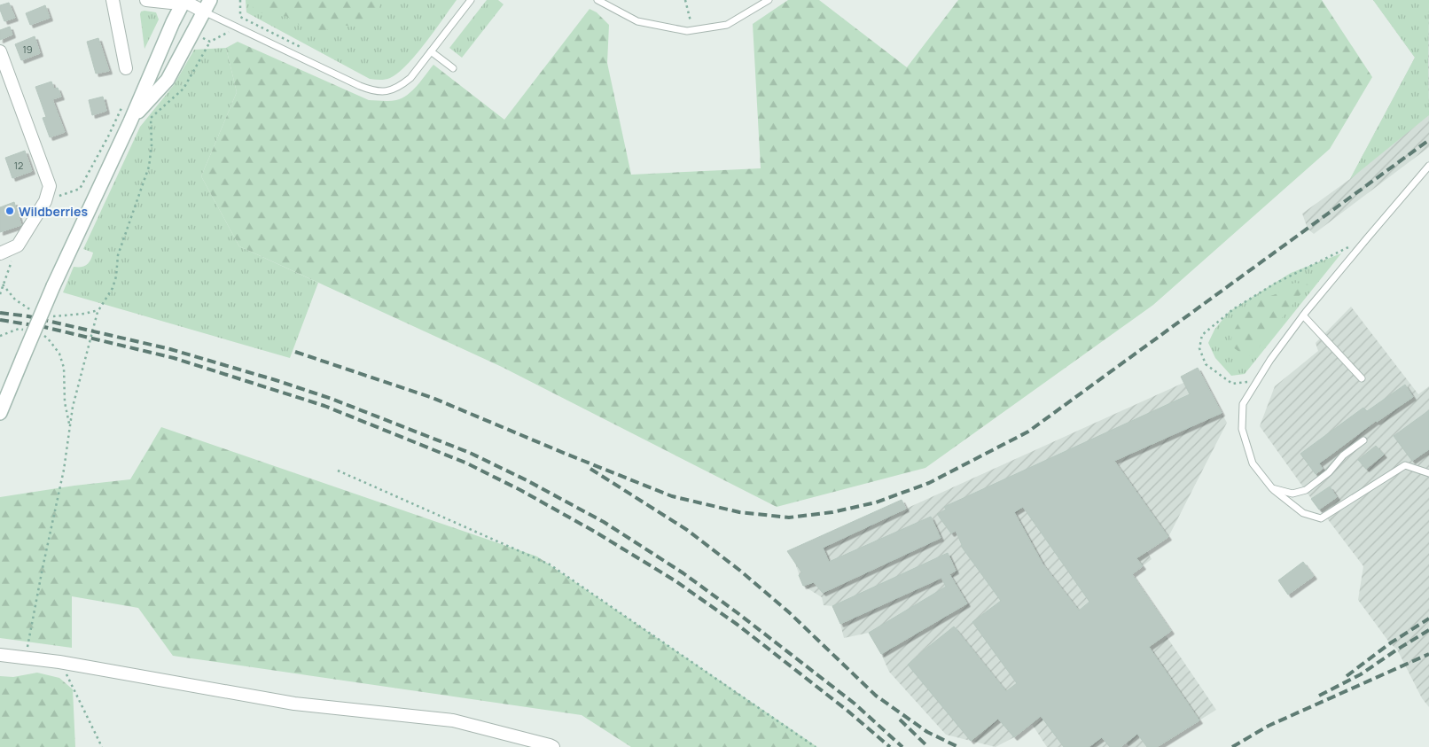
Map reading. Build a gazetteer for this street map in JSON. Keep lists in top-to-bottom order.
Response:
{
  "places": ["Wildberries"],
  "house_numbers": ["19", "12"]
}
